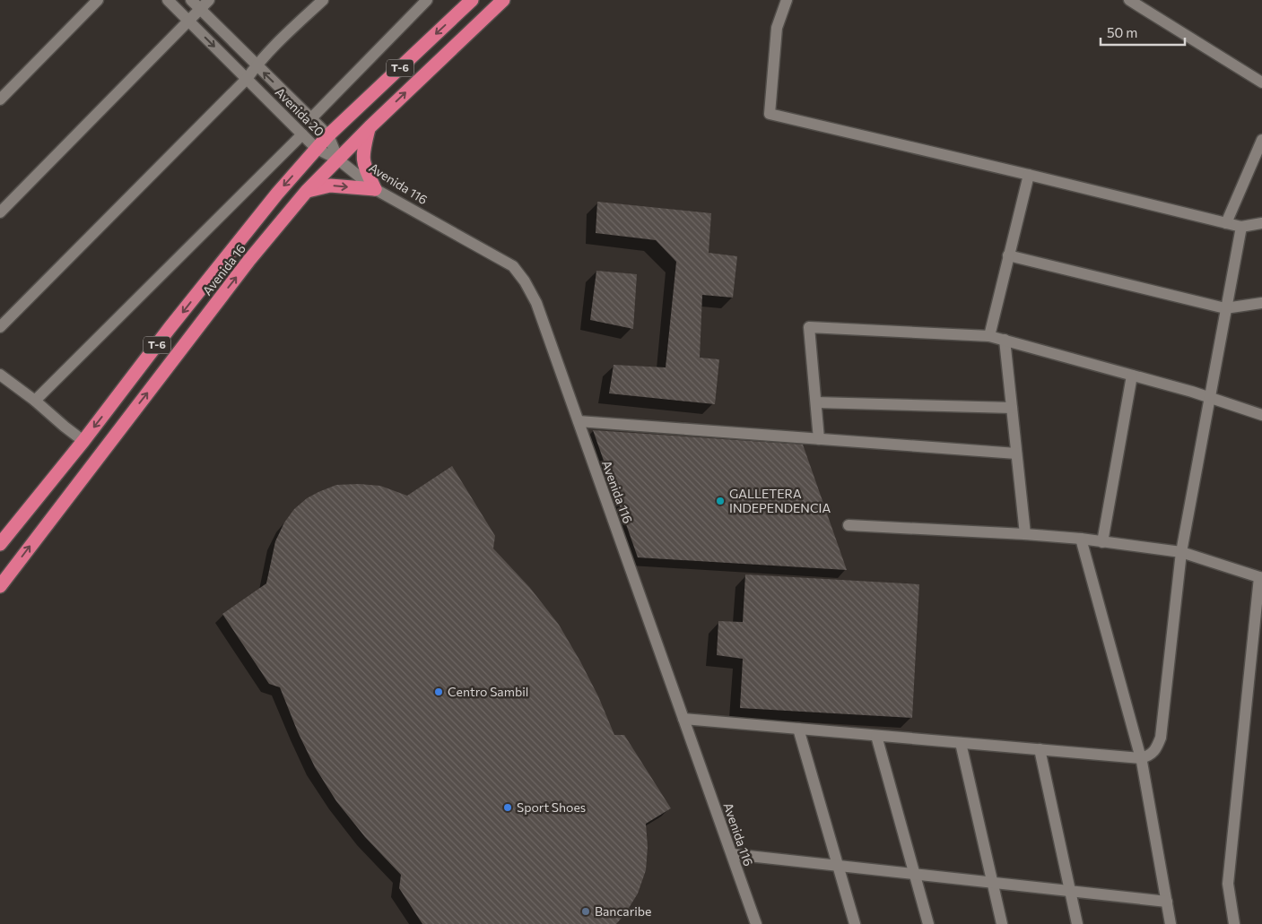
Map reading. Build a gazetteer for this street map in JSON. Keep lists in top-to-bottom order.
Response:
{
  "streets": {
    "highway": ["T-6", "Avenida 16"],
    "street": ["Avenida 20", "Avenida 116"]
  },
  "crossings": [
    ["Avenida 20", "Avenida 116"],
    ["Avenida 20", "Avenida 16"],
    ["Avenida 116", "Avenida 16"]
  ],
  "places": [
    "GALLETERA INDEPENDENCIA",
    "Centro Sambil",
    "Sport Shoes",
    "Bancaribe"
  ],
  "scale_bar": "50 m"
}
